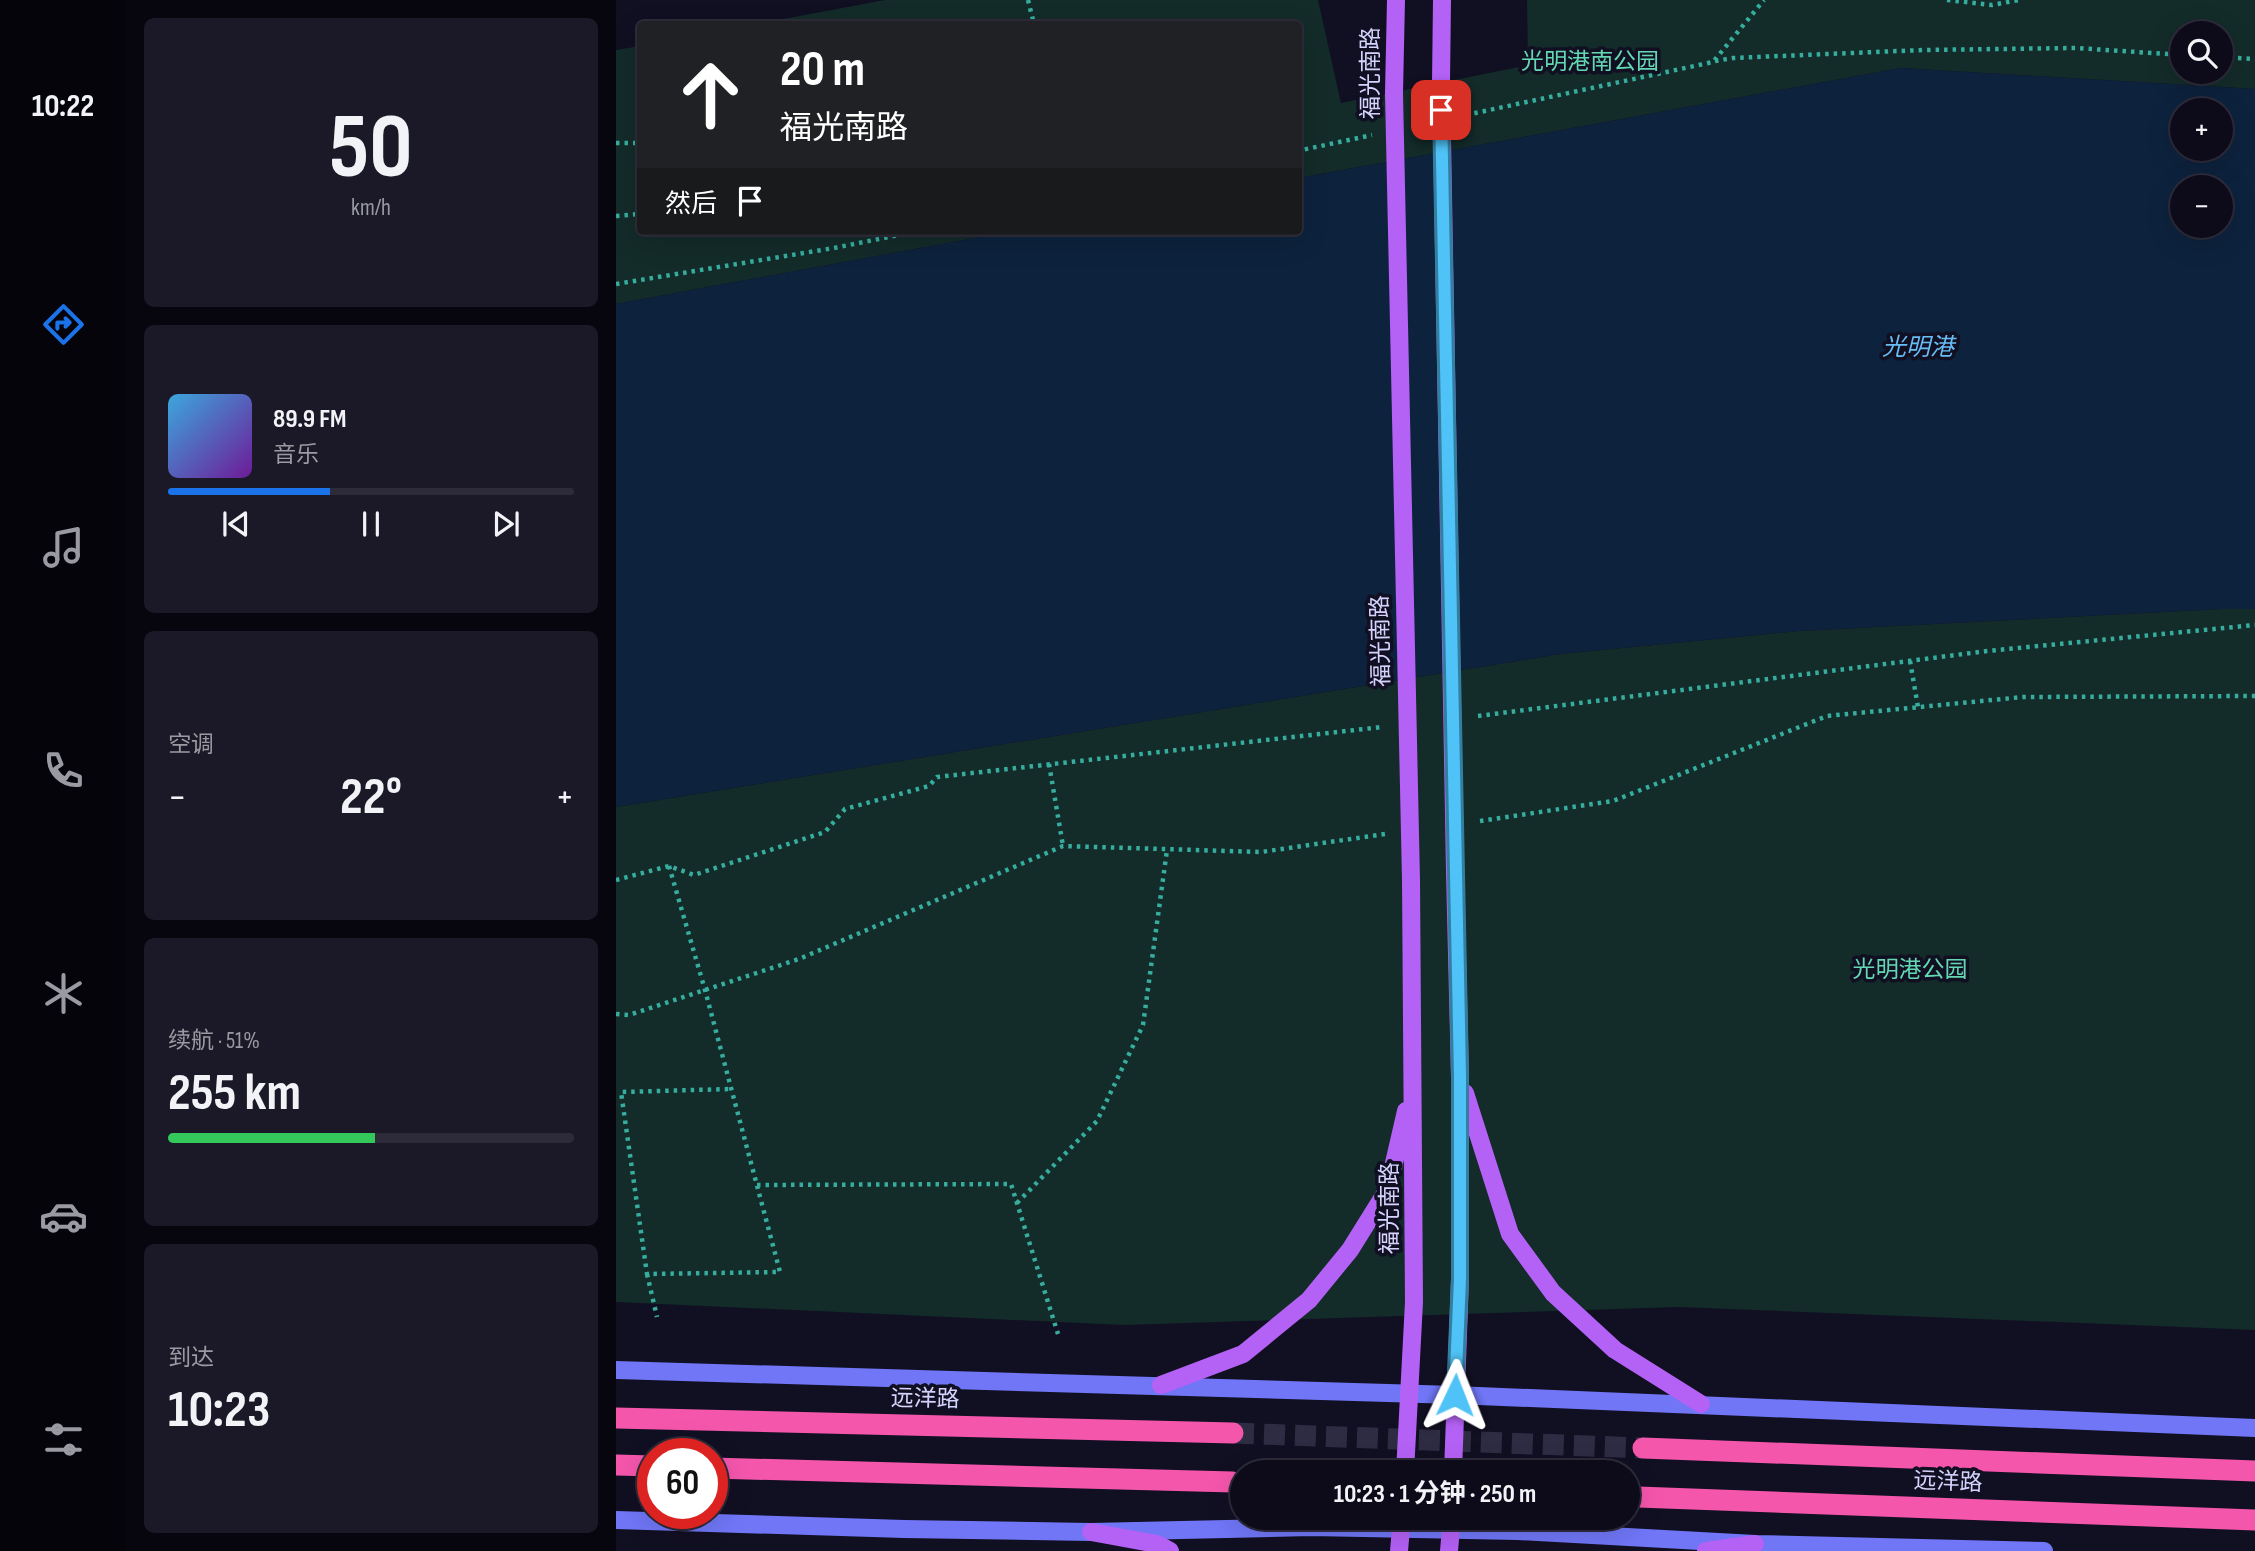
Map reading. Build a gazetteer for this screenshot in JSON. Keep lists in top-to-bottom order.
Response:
{
  "streets": {
    "highway": ["远洋路"],
    "main road": ["福光南路"]
  },
  "water": ["光明港"],
  "parks": ["光明港南公园", "光明港公园"],
  "page": {
    "tabs": "10:22",
    "tile": [
      ["50", "km/h"],
      "空调",
      ["续航 · 51%", "255 km"],
      ["到达", "10:23"]
    ],
    "map_buttons": ["+", "−"],
    "turn": ["20 m", "福光南路"],
    "then": "然后",
    "song": ["89.9 FM", "音乐"],
    "heat": ["−", "22°", "+"],
    "limit": "60",
    "trip": "10:23 · 1 分钟 · 250 m"
  }
}
